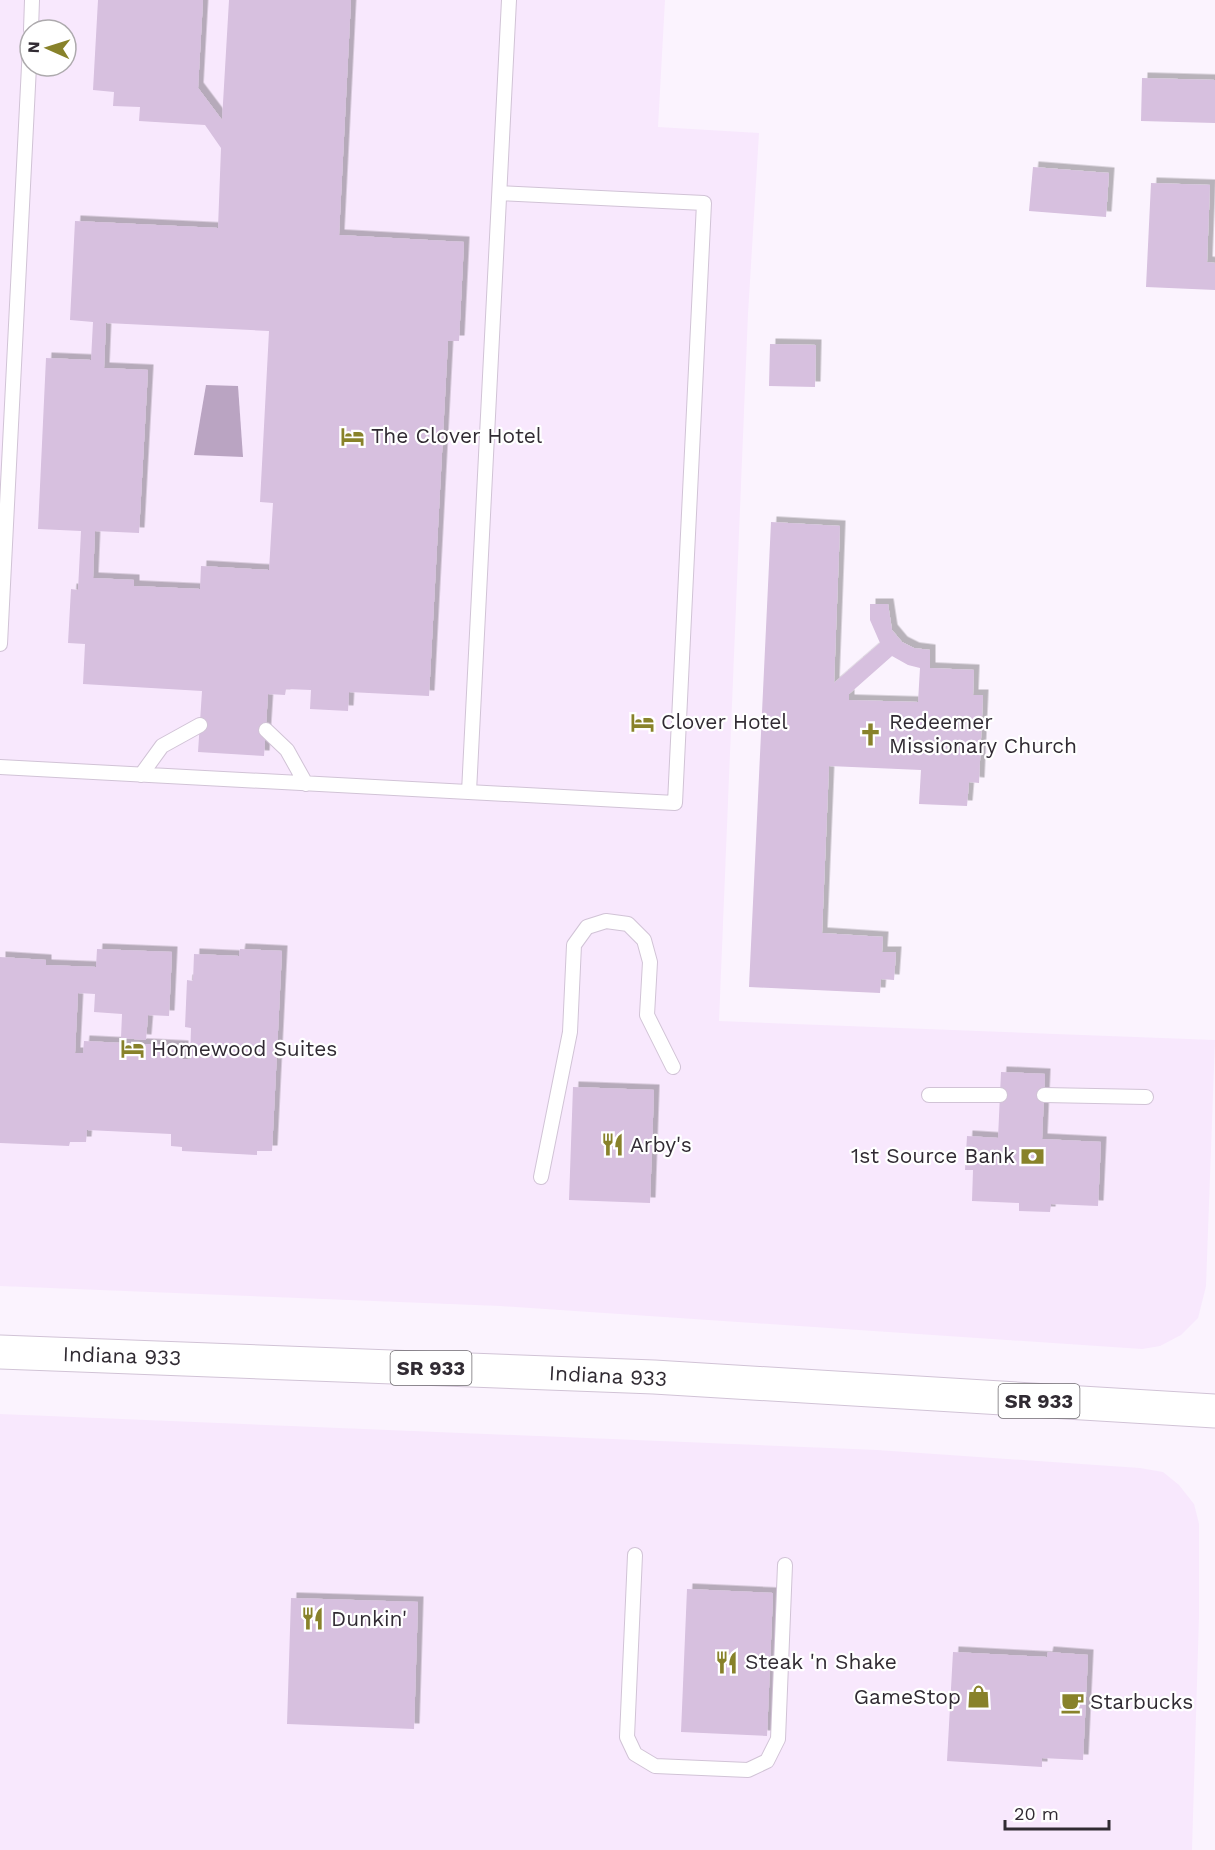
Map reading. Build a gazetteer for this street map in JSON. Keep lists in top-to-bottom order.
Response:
{
  "streets": {
    "main road": ["Indiana 933", "SR 933"]
  },
  "places": {
    "hotel": ["The Clover Hotel", "Clover Hotel", "Homewood Suites"],
    "church": ["Redeemer Missionary Church"],
    "restaurant": ["Arby's", "Dunkin'", "Steak 'n Shake"],
    "bank": ["1st Source Bank"],
    "shop": ["GameStop"],
    "cafe": ["Starbucks"]
  },
  "scale_bar": "20 m",
  "north": "left"
}
